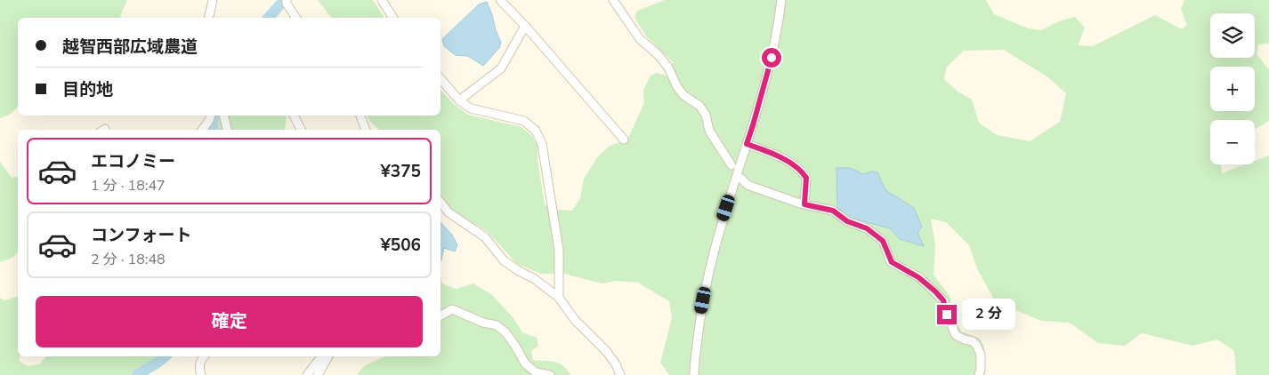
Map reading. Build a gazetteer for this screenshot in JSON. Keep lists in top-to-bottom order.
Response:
{
  "page": {
    "map_buttons": ["+", "−"],
    "banner": ["越智西部広域農道", "目的地"],
    "list": [
      {
        "name": "エコノミー",
        "note": "1 分 · 18:47",
        "value": "¥375"
      },
      {
        "name": "コンフォート",
        "note": "2 分 · 18:48",
        "value": "¥506"
      }
    ],
    "buttons": "確定",
    "bubble": "2 分"
  }
}
